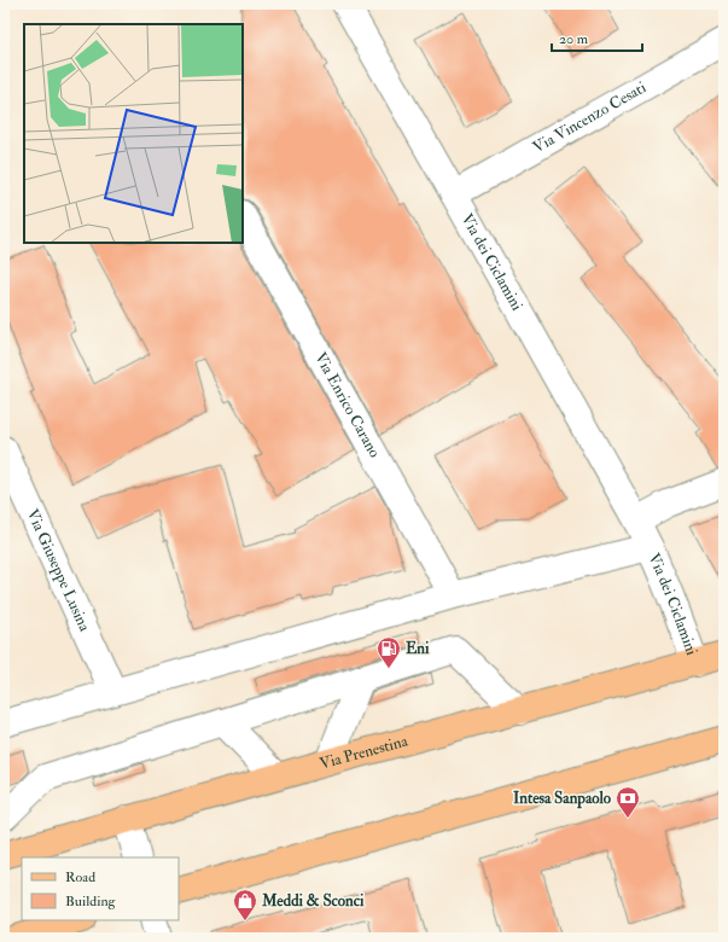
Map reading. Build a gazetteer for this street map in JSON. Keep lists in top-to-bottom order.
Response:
{
  "streets": {
    "main road": ["Via Prenestina"],
    "street": [
      "Via Vincenzo Cesati",
      "Via dei Ciclamini",
      "Via Enrico Carano",
      "Via Giuseppe Lusina"
    ]
  },
  "crossings": [
    ["Via Vincenzo Cesati", "Via dei Ciclamini"],
    ["Via dei Ciclamini", "Via Prenestina"]
  ],
  "places": {
    "fuel station": ["Eni"],
    "bank": ["Intesa Sanpaolo"],
    "shop": ["Meddi & Sconci"]
  },
  "legend": ["Road", "Building"],
  "scale_bar": "20 m"
}
